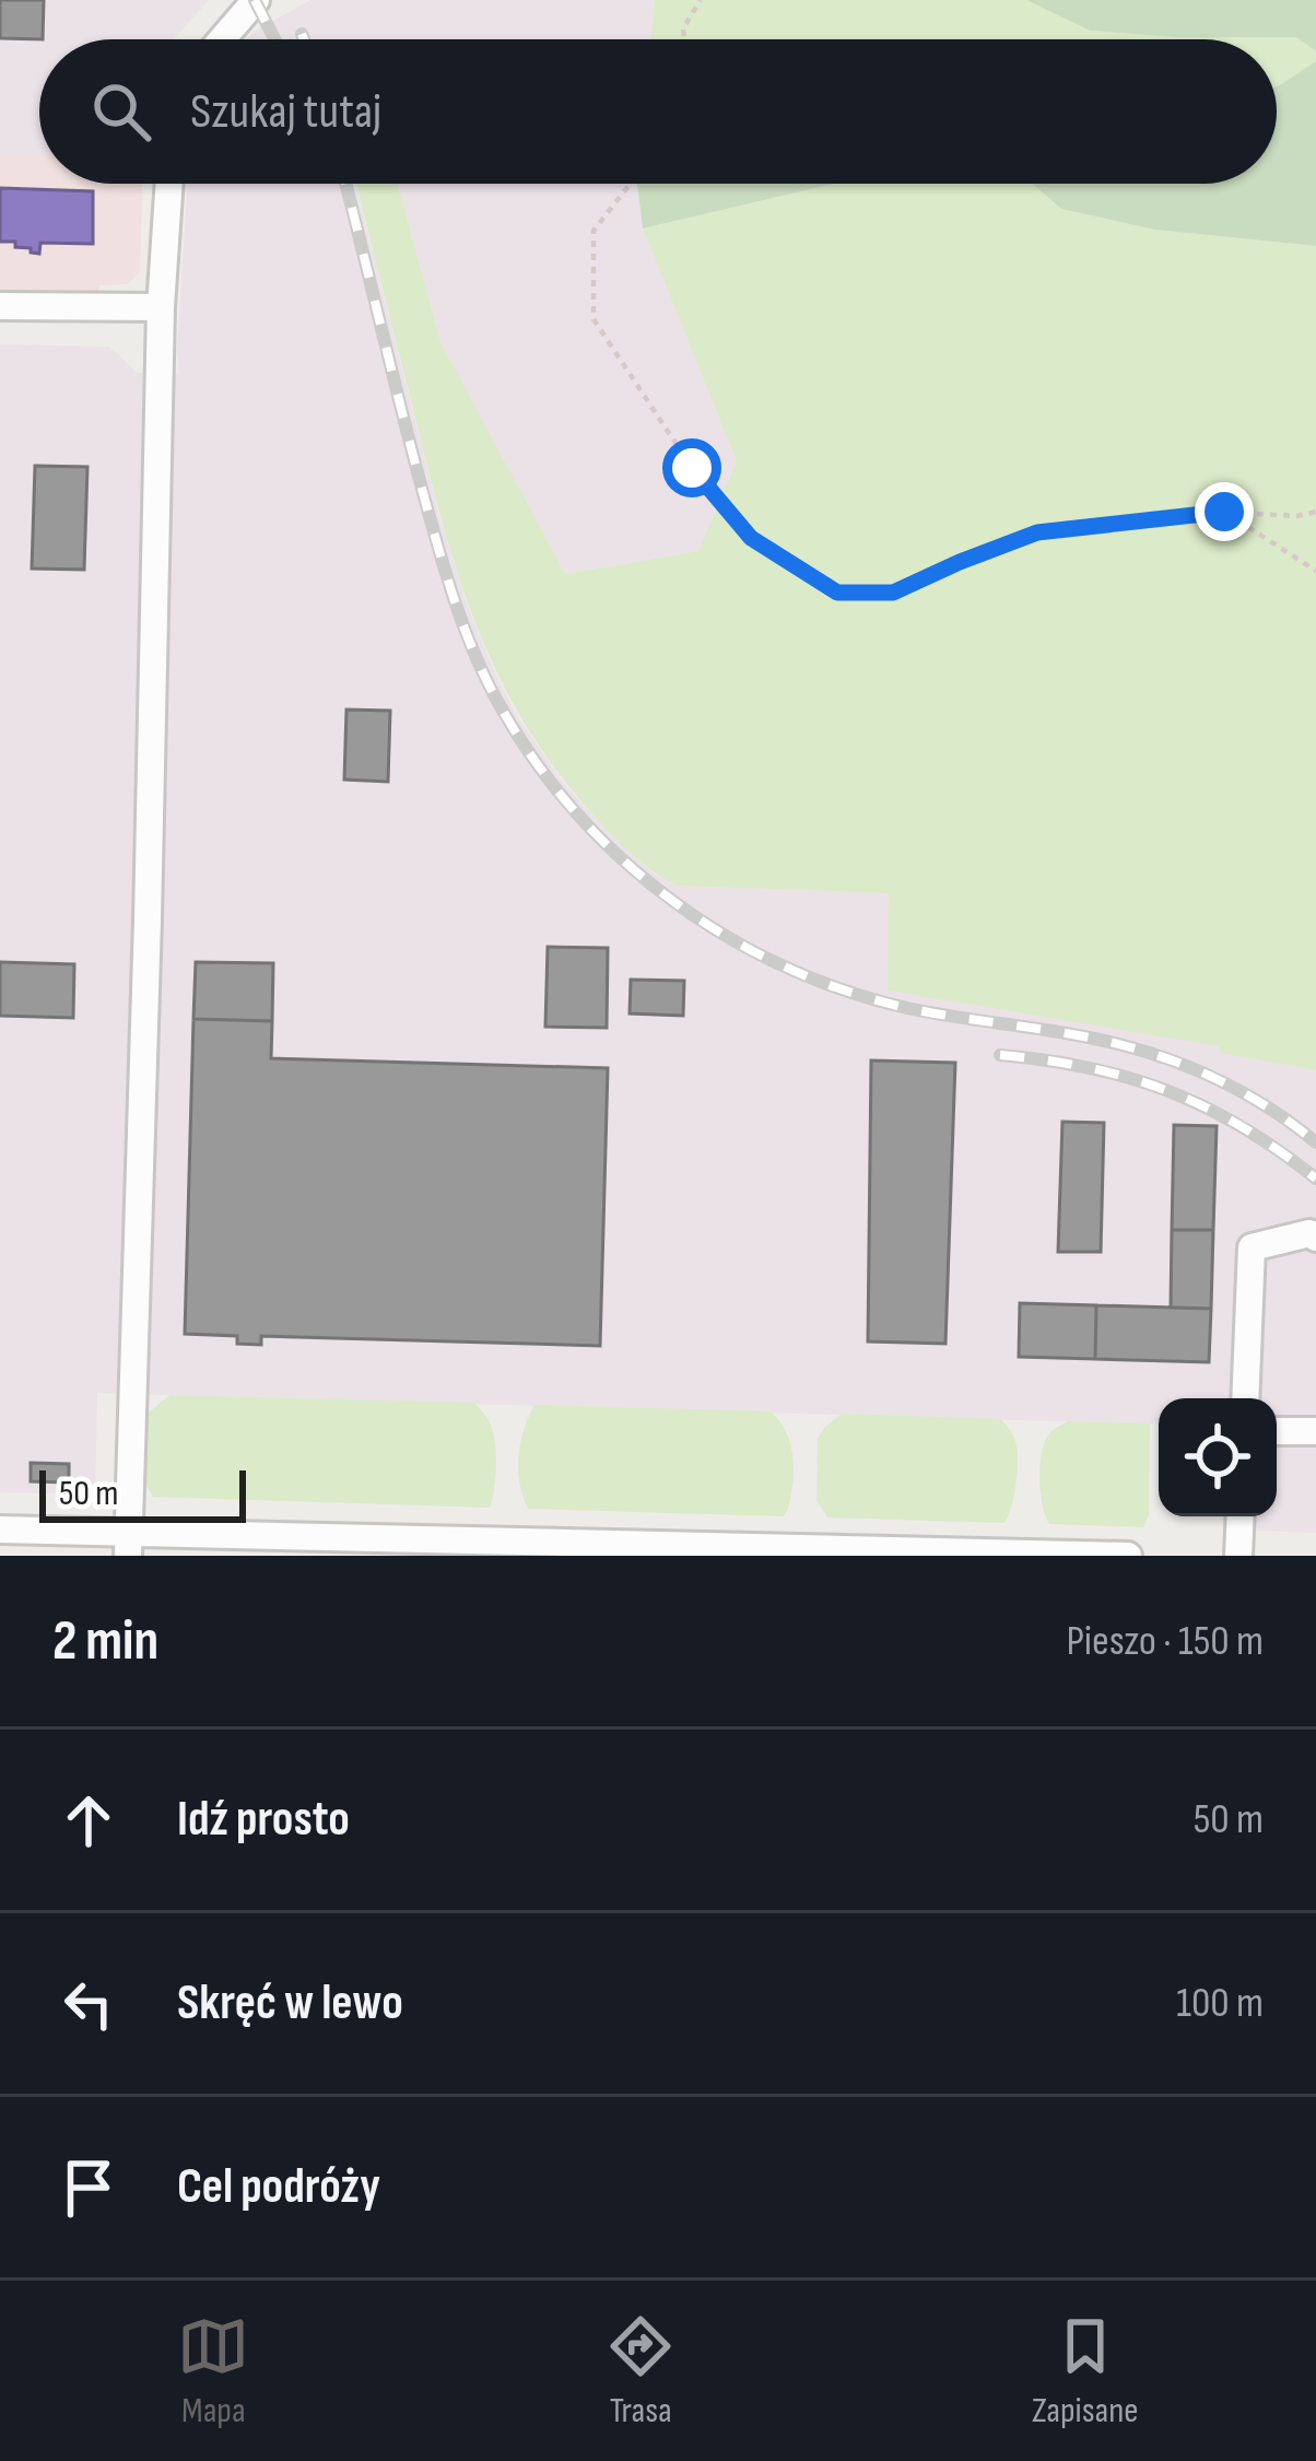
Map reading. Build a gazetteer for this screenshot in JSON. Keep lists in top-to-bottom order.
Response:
{
  "scale_bar": "50 m",
  "page": {
    "search": "Szukaj tutaj",
    "scale": "50 m",
    "heading": ["2 min", "Pieszo · 150 m"],
    "list": [
      ["Idź prosto", "50 m"],
      ["Skręć w lewo", "100 m"],
      "Cel podróży"
    ],
    "nav": ["Mapa", "Trasa", "Zapisane"]
  }
}
